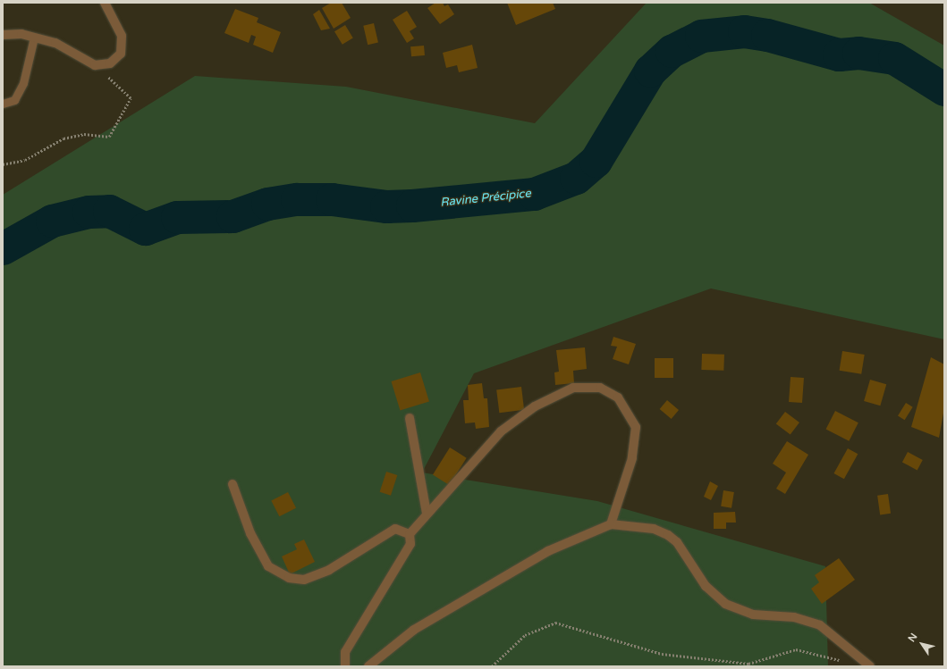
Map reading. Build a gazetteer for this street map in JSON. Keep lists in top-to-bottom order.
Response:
{
  "water": ["Ravine Précipice"],
  "north": "top left"
}
